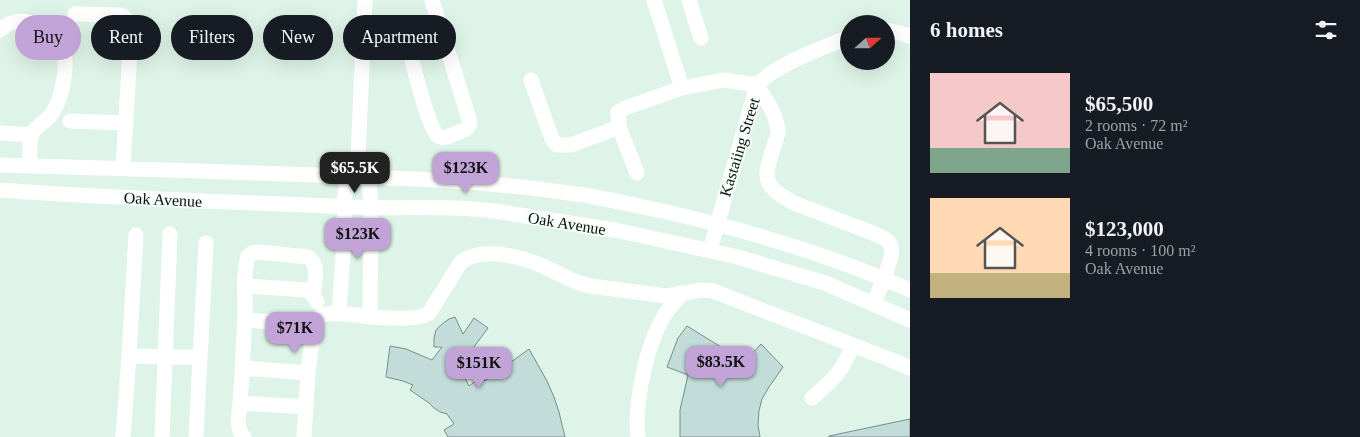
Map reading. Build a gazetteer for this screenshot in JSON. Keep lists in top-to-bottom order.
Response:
{
  "streets": {
    "street": ["Kastaiing Street", "Oak Avenue"]
  },
  "crossings": [
    ["Kastaiing Street", "Oak Avenue"]
  ],
  "north": "right",
  "page": {
    "heading": "6 homes",
    "chip": [
      "Buy",
      "Rent",
      "Filters",
      "New",
      "Apartment"
    ],
    "list": [
      {
        "name": "$65,500",
        "note": "2 rooms · 72 m² · Oak Avenue"
      },
      {
        "name": "$123,000",
        "note": "4 rooms · 100 m² · Oak Avenue"
      }
    ],
    "price": [
      "$65.5K",
      "$123K",
      "$123K",
      "$71K",
      "$83.5K",
      "$151K"
    ]
  }
}
